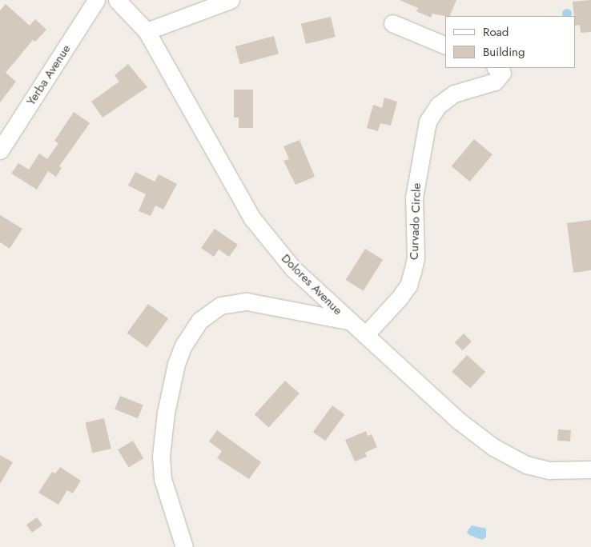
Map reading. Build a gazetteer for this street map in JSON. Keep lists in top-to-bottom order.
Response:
{
  "streets": {
    "street": ["Yerba Avenue", "Curvado Circle", "Dolores Avenue"]
  },
  "crossings": [
    ["Curvado Circle", "Dolores Avenue"]
  ],
  "legend": ["Road", "Building"]
}
